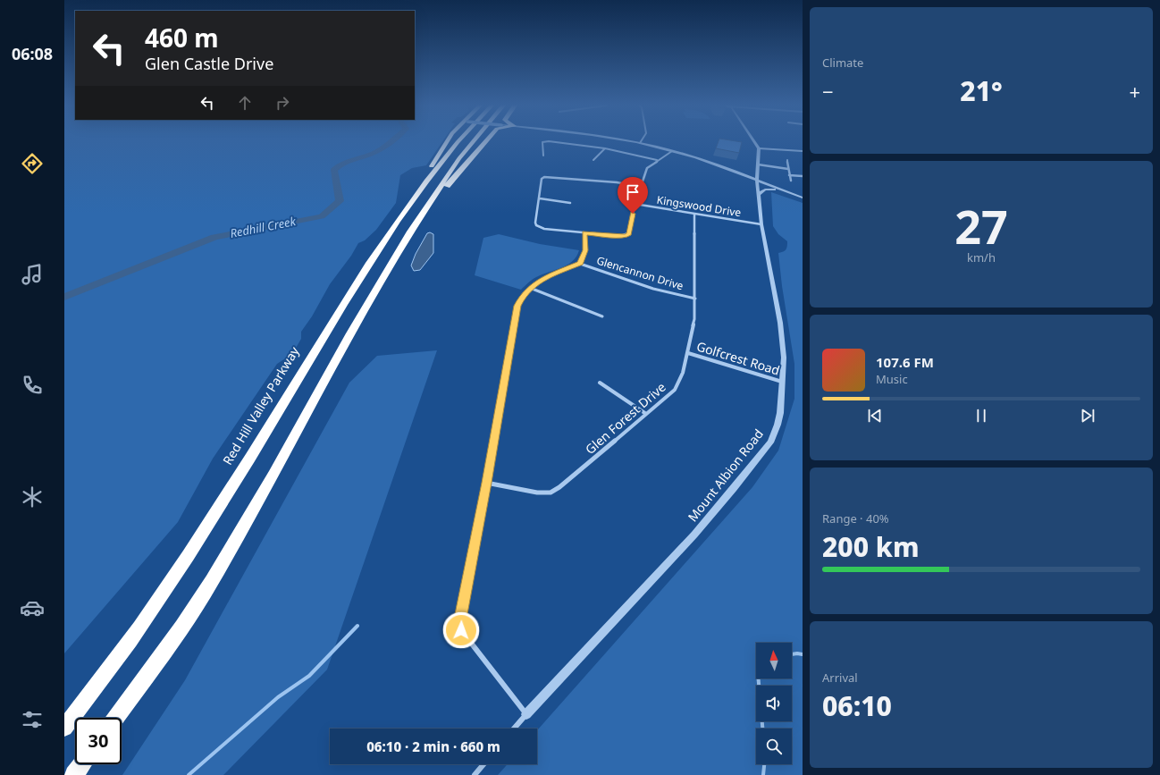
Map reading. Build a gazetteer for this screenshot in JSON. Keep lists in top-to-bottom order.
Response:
{
  "streets": {
    "highway": ["Red Hill Valley Parkway"],
    "street": [
      "Kingswood Drive",
      "Glencannon Drive",
      "Golfcrest Road",
      "Glen Forest Drive",
      "Mount Albion Road"
    ]
  },
  "crossings": [
    ["Kingswood Drive", "Glen Forest Drive"],
    ["Kingswood Drive", "Mount Albion Road"],
    ["Glencannon Drive", "Glen Forest Drive"],
    ["Golfcrest Road", "Glen Forest Drive"],
    ["Golfcrest Road", "Mount Albion Road"]
  ],
  "water": ["Redhill Creek"],
  "north": "top",
  "page": {
    "tabs": "06:08",
    "tile": [
      "Climate",
      ["27", "km/h"],
      ["Range · 40%", "200 km"],
      ["Arrival", "06:10"]
    ],
    "turn": ["460 m", "Glen Castle Drive"],
    "heat": ["−", "21°", "+"],
    "song": ["107.6 FM", "Music"],
    "limit": "30",
    "trip": "06:10 · 2 min · 660 m"
  }
}
